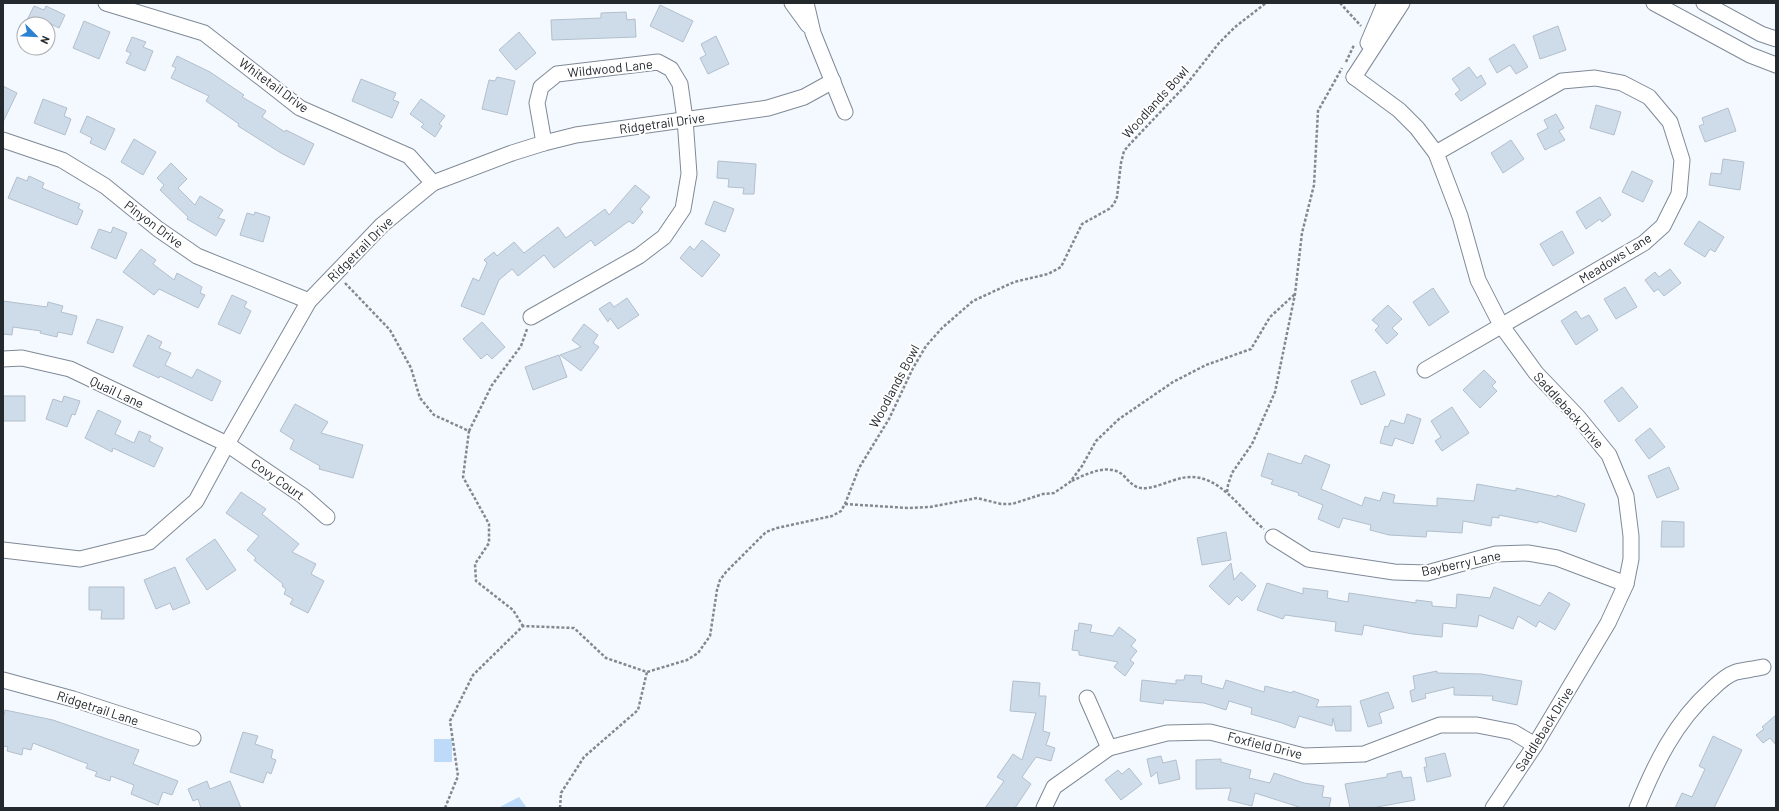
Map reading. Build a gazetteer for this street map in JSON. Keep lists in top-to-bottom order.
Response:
{
  "streets": {
    "street": [
      "Wildwood Lane",
      "Whitetail Drive",
      "Ridgetrail Drive",
      "Pinyon Drive",
      "Meadows Lane",
      "Quail Lane",
      "Saddleback Drive",
      "Covy Court",
      "Bayberry Lane",
      "Ridgetrail Lane",
      "Foxfield Drive"
    ],
    "path": ["Woodlands Bowl"]
  },
  "crossings": [
    ["Wildwood Lane", "Ridgetrail Drive"],
    ["Whitetail Drive", "Ridgetrail Drive"],
    ["Ridgetrail Drive", "Pinyon Drive"],
    ["Ridgetrail Drive", "Quail Lane"],
    ["Ridgetrail Drive", "Covy Court"],
    ["Meadows Lane", "Saddleback Drive"],
    ["Quail Lane", "Covy Court"],
    ["Saddleback Drive", "Bayberry Lane"],
    ["Saddleback Drive", "Foxfield Drive"]
  ],
  "north": "bottom right"
}
